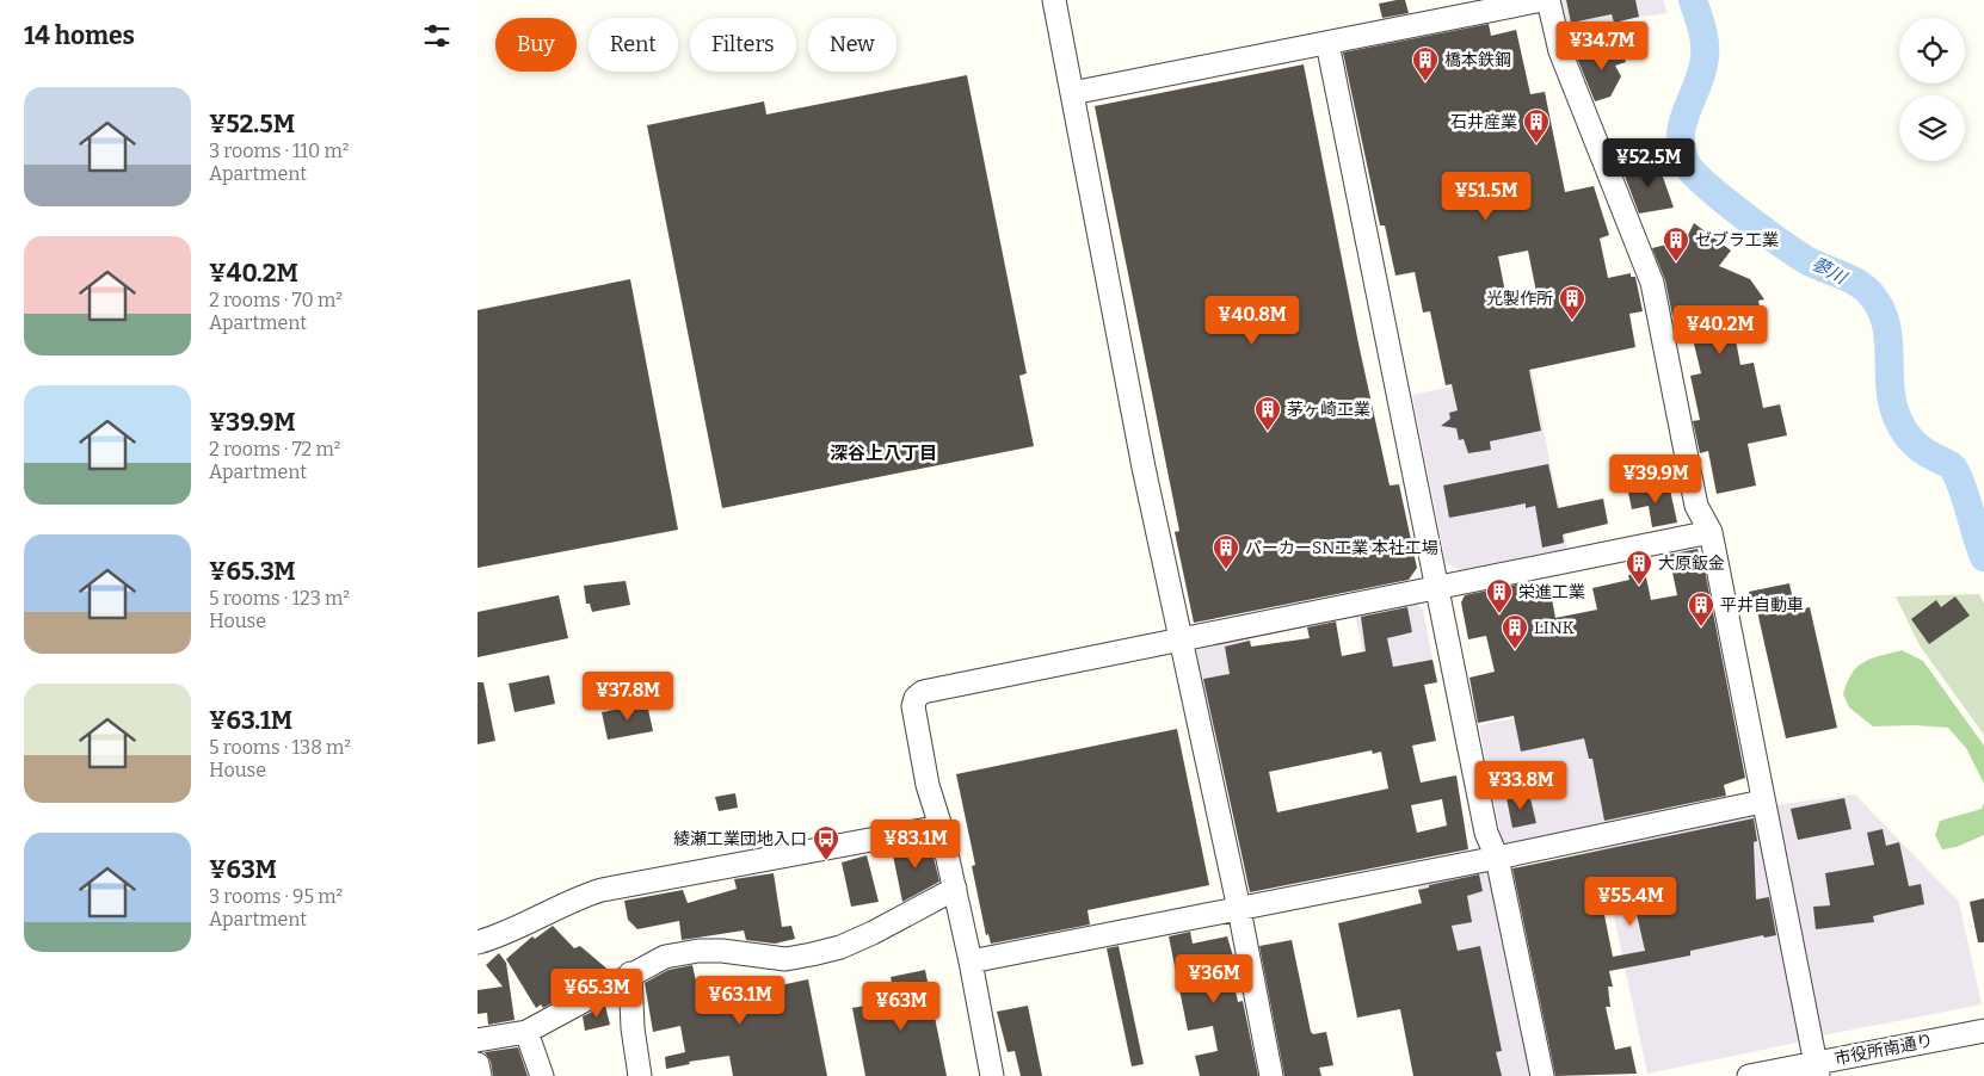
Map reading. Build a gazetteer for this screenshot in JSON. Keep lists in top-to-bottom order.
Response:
{
  "streets": {
    "street": ["市役所南通り"]
  },
  "districts": ["深谷上八丁目"],
  "water": ["蓼川"],
  "places": {
    "building": [
      "橋本鉄鋼",
      "石井産業",
      "ゼブラ工業",
      "光製作所",
      "茅ヶ崎工業",
      "パーカーSN工業 本社工場",
      "大原鈑金",
      "栄進工業",
      "平井自動車",
      "LINK"
    ],
    "bus stop": ["綾瀬工業団地入口"]
  },
  "page": {
    "heading": "14 homes",
    "chip": [
      "Buy",
      "Rent",
      "Filters",
      "New"
    ],
    "price": [
      "¥34.7M",
      "¥52.5M",
      "¥51.5M",
      "¥40.8M",
      "¥40.2M",
      "¥39.9M",
      "¥37.8M",
      "¥33.8M",
      "¥83.1M",
      "¥55.4M",
      "¥36M",
      "¥65.3M",
      "¥63.1M",
      "¥63M"
    ],
    "list": [
      {
        "name": "¥52.5M",
        "note": "3 rooms · 110 m² · Apartment"
      },
      {
        "name": "¥40.2M",
        "note": "2 rooms · 70 m² · Apartment"
      },
      {
        "name": "¥39.9M",
        "note": "2 rooms · 72 m² · Apartment"
      },
      {
        "name": "¥65.3M",
        "note": "5 rooms · 123 m² · House"
      },
      {
        "name": "¥63.1M",
        "note": "5 rooms · 138 m² · House"
      },
      {
        "name": "¥63M",
        "note": "3 rooms · 95 m² · Apartment"
      }
    ]
  }
}
